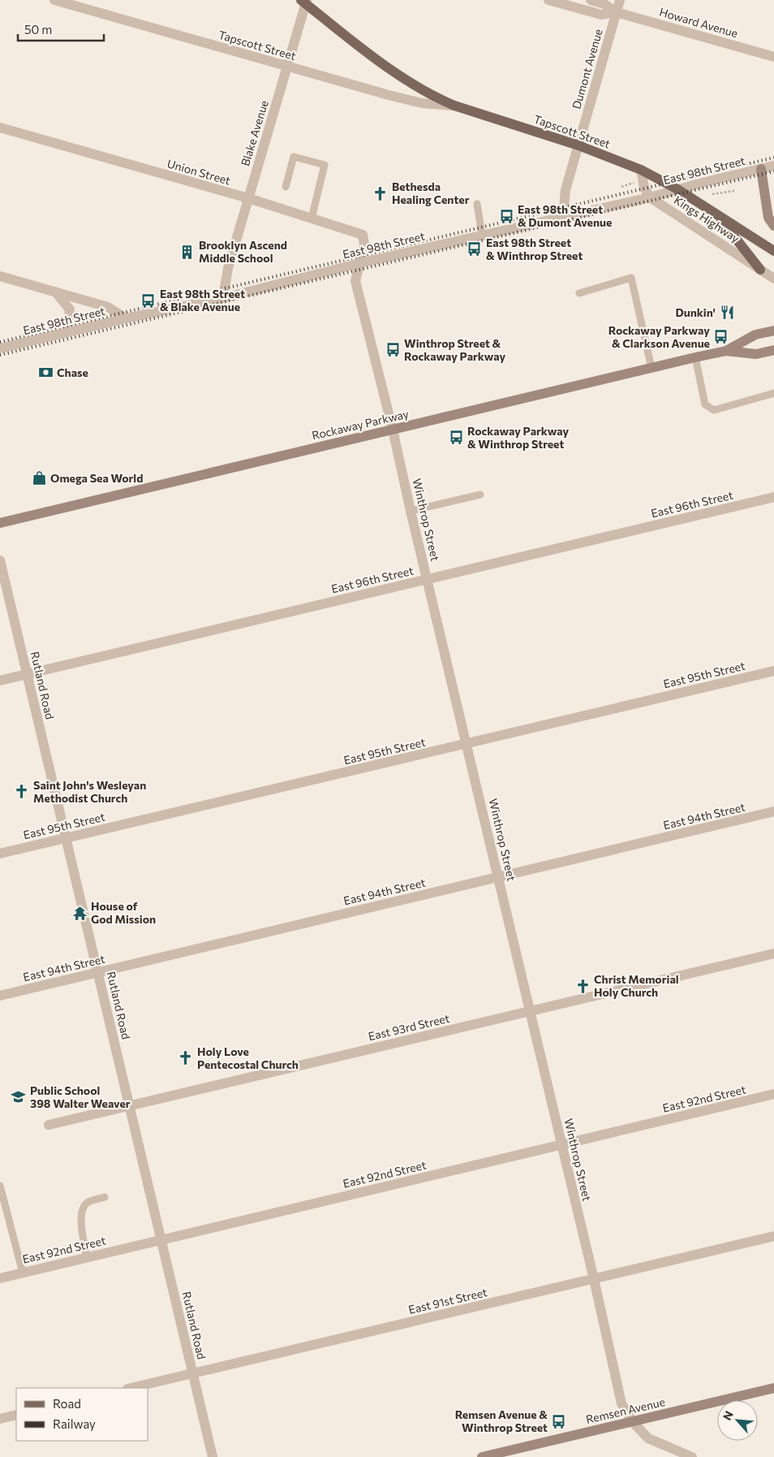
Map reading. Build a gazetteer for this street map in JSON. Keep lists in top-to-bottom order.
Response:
{
  "streets": {
    "main road": ["Tapscott Street", "Kings Highway"],
    "street": [
      "Howard Avenue",
      "Dumont Avenue",
      "Blake Avenue",
      "East 98th Street",
      "Union Street",
      "Rockaway Parkway",
      "East 96th Street",
      "Winthrop Street",
      "East 95th Street",
      "Rutland Road",
      "East 94th Street",
      "East 93rd Street",
      "East 92nd Street",
      "East 91st Street",
      "Remsen Avenue"
    ]
  },
  "crossings": [
    ["Howard Avenue", "Dumont Avenue"],
    ["Tapscott Street", "Dumont Avenue"],
    ["Tapscott Street", "Blake Avenue"],
    ["Tapscott Street", "East 98th Street"],
    ["Tapscott Street", "Kings Highway"],
    ["Dumont Avenue", "East 98th Street"],
    ["Blake Avenue", "East 98th Street"],
    ["Blake Avenue", "Union Street"],
    ["East 98th Street", "Union Street"],
    ["East 98th Street", "Kings Highway"],
    ["East 98th Street", "Winthrop Street"],
    ["Union Street", "Winthrop Street"],
    ["Rockaway Parkway", "Winthrop Street"],
    ["East 96th Street", "Winthrop Street"],
    ["East 96th Street", "Rutland Road"],
    ["Winthrop Street", "East 95th Street"],
    ["Winthrop Street", "East 94th Street"],
    ["Winthrop Street", "East 93rd Street"],
    ["Winthrop Street", "East 92nd Street"],
    ["Winthrop Street", "East 91st Street"],
    ["Winthrop Street", "Remsen Avenue"],
    ["East 95th Street", "Rutland Road"],
    ["Rutland Road", "East 94th Street"],
    ["Rutland Road", "East 93rd Street"],
    ["Rutland Road", "East 92nd Street"],
    ["Rutland Road", "East 91st Street"]
  ],
  "places": {
    "church": [
      "Bethesda Healing Center",
      "Saint John's Wesleyan Methodist Church",
      "Christ Memorial Holy Church",
      "Holy Love Pentecostal Church"
    ],
    "bus stop": [
      "East 98th Street & Dumont Avenue",
      "East 98th Street & Winthrop Street",
      "East 98th Street & Blake Avenue",
      "Rockaway Parkway & Clarkson Avenue",
      "Winthrop Street & Rockaway Parkway",
      "Rockaway Parkway & Winthrop Street",
      "Remsen Avenue & Winthrop Street"
    ],
    "building": ["Brooklyn Ascend Middle School"],
    "restaurant": ["Dunkin'"],
    "bank": ["Chase"],
    "shop": ["Omega Sea World"],
    "temple": ["House of God Mission"],
    "school or university": ["Public School 398 Walter Weaver"]
  },
  "legend": ["Road", "Railway"],
  "scale_bar": "50 m",
  "north": "top left"
}
